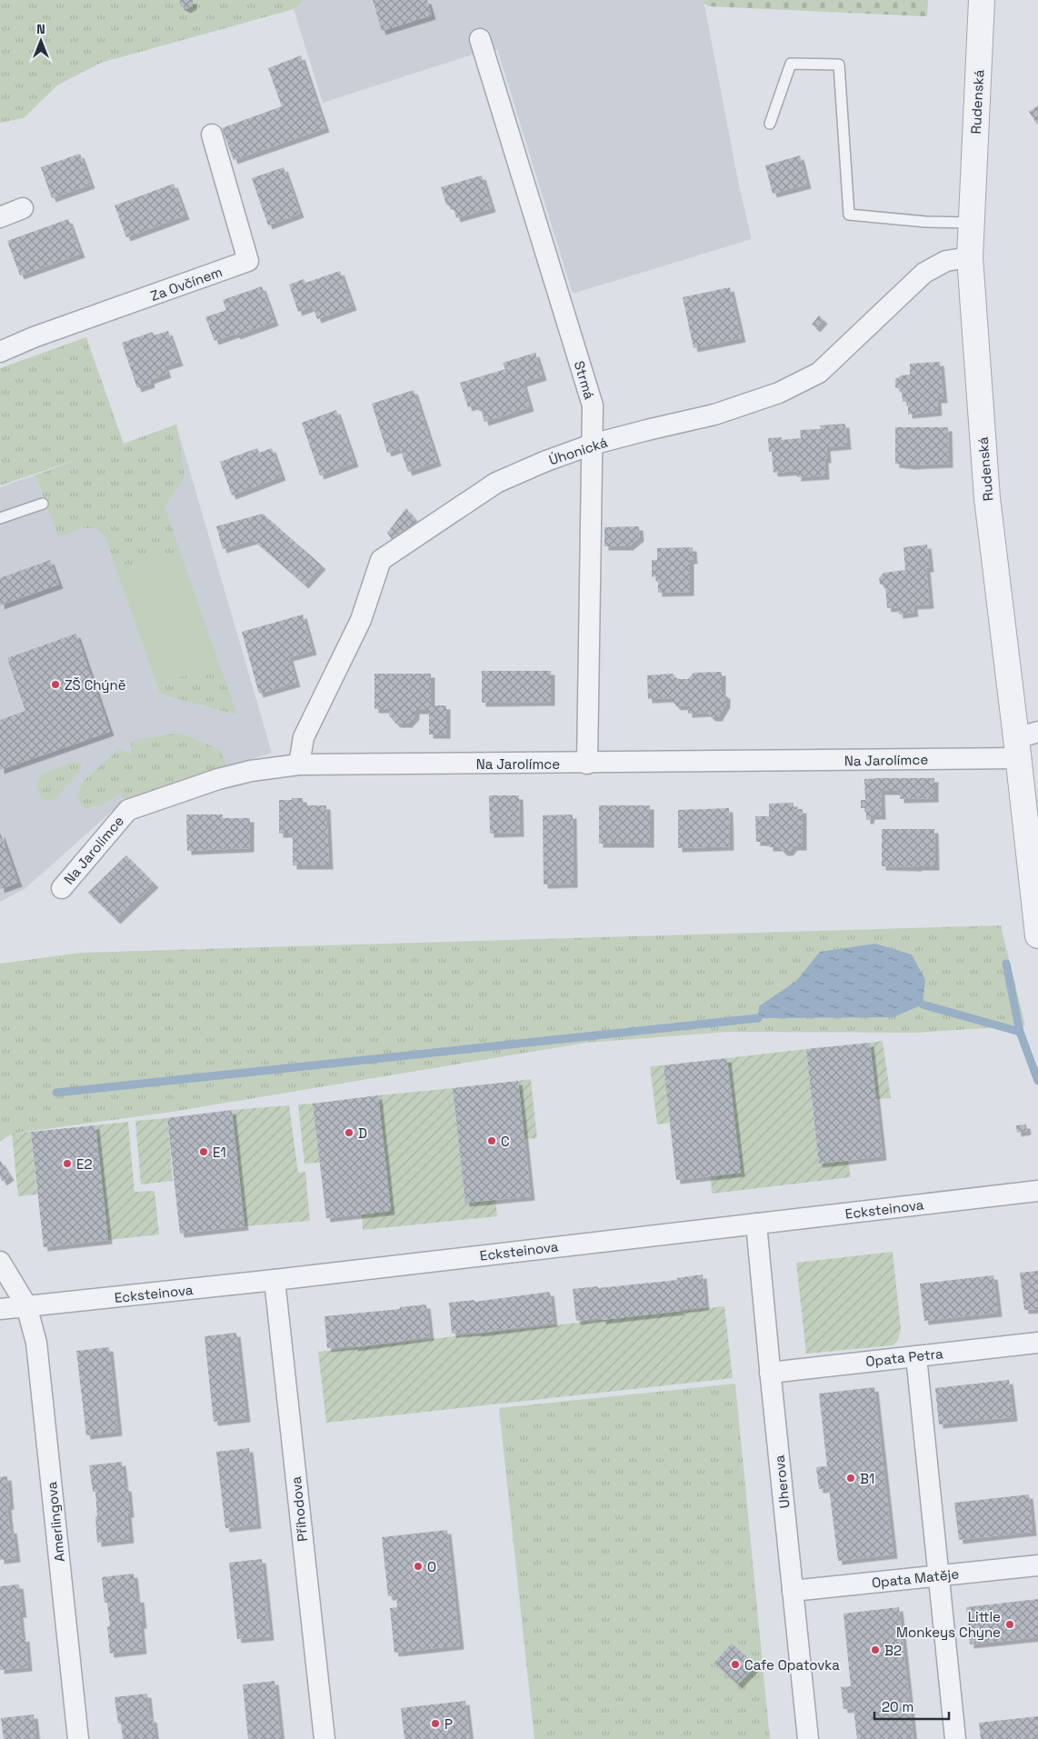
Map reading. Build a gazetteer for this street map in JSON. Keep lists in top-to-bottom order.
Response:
{
  "streets": {
    "street": [
      "Rudenská",
      "Za Ovčínem",
      "Strmá",
      "Úhonická",
      "Na Jarolímce",
      "Ecksteinova",
      "Opata Petra",
      "Uherova",
      "Příhodova",
      "Amerlingova",
      "Opata Matěje"
    ]
  },
  "crossings": [
    ["Rudenská", "Úhonická"],
    ["Rudenská", "Na Jarolímce"],
    ["Strmá", "Úhonická"],
    ["Strmá", "Na Jarolímce"],
    ["Úhonická", "Na Jarolímce"],
    ["Ecksteinova", "Uherova"],
    ["Ecksteinova", "Příhodova"],
    ["Ecksteinova", "Amerlingova"],
    ["Opata Petra", "Uherova"],
    ["Uherova", "Opata Matěje"]
  ],
  "places": [
    "ZŠ Chýně",
    "D",
    "C",
    "E1",
    "E2",
    "B1",
    "O",
    "Little Monkeys Chyne",
    "B2",
    "Cafe Opatovka",
    "P"
  ],
  "scale_bar": "20 m",
  "north": "top"
}
